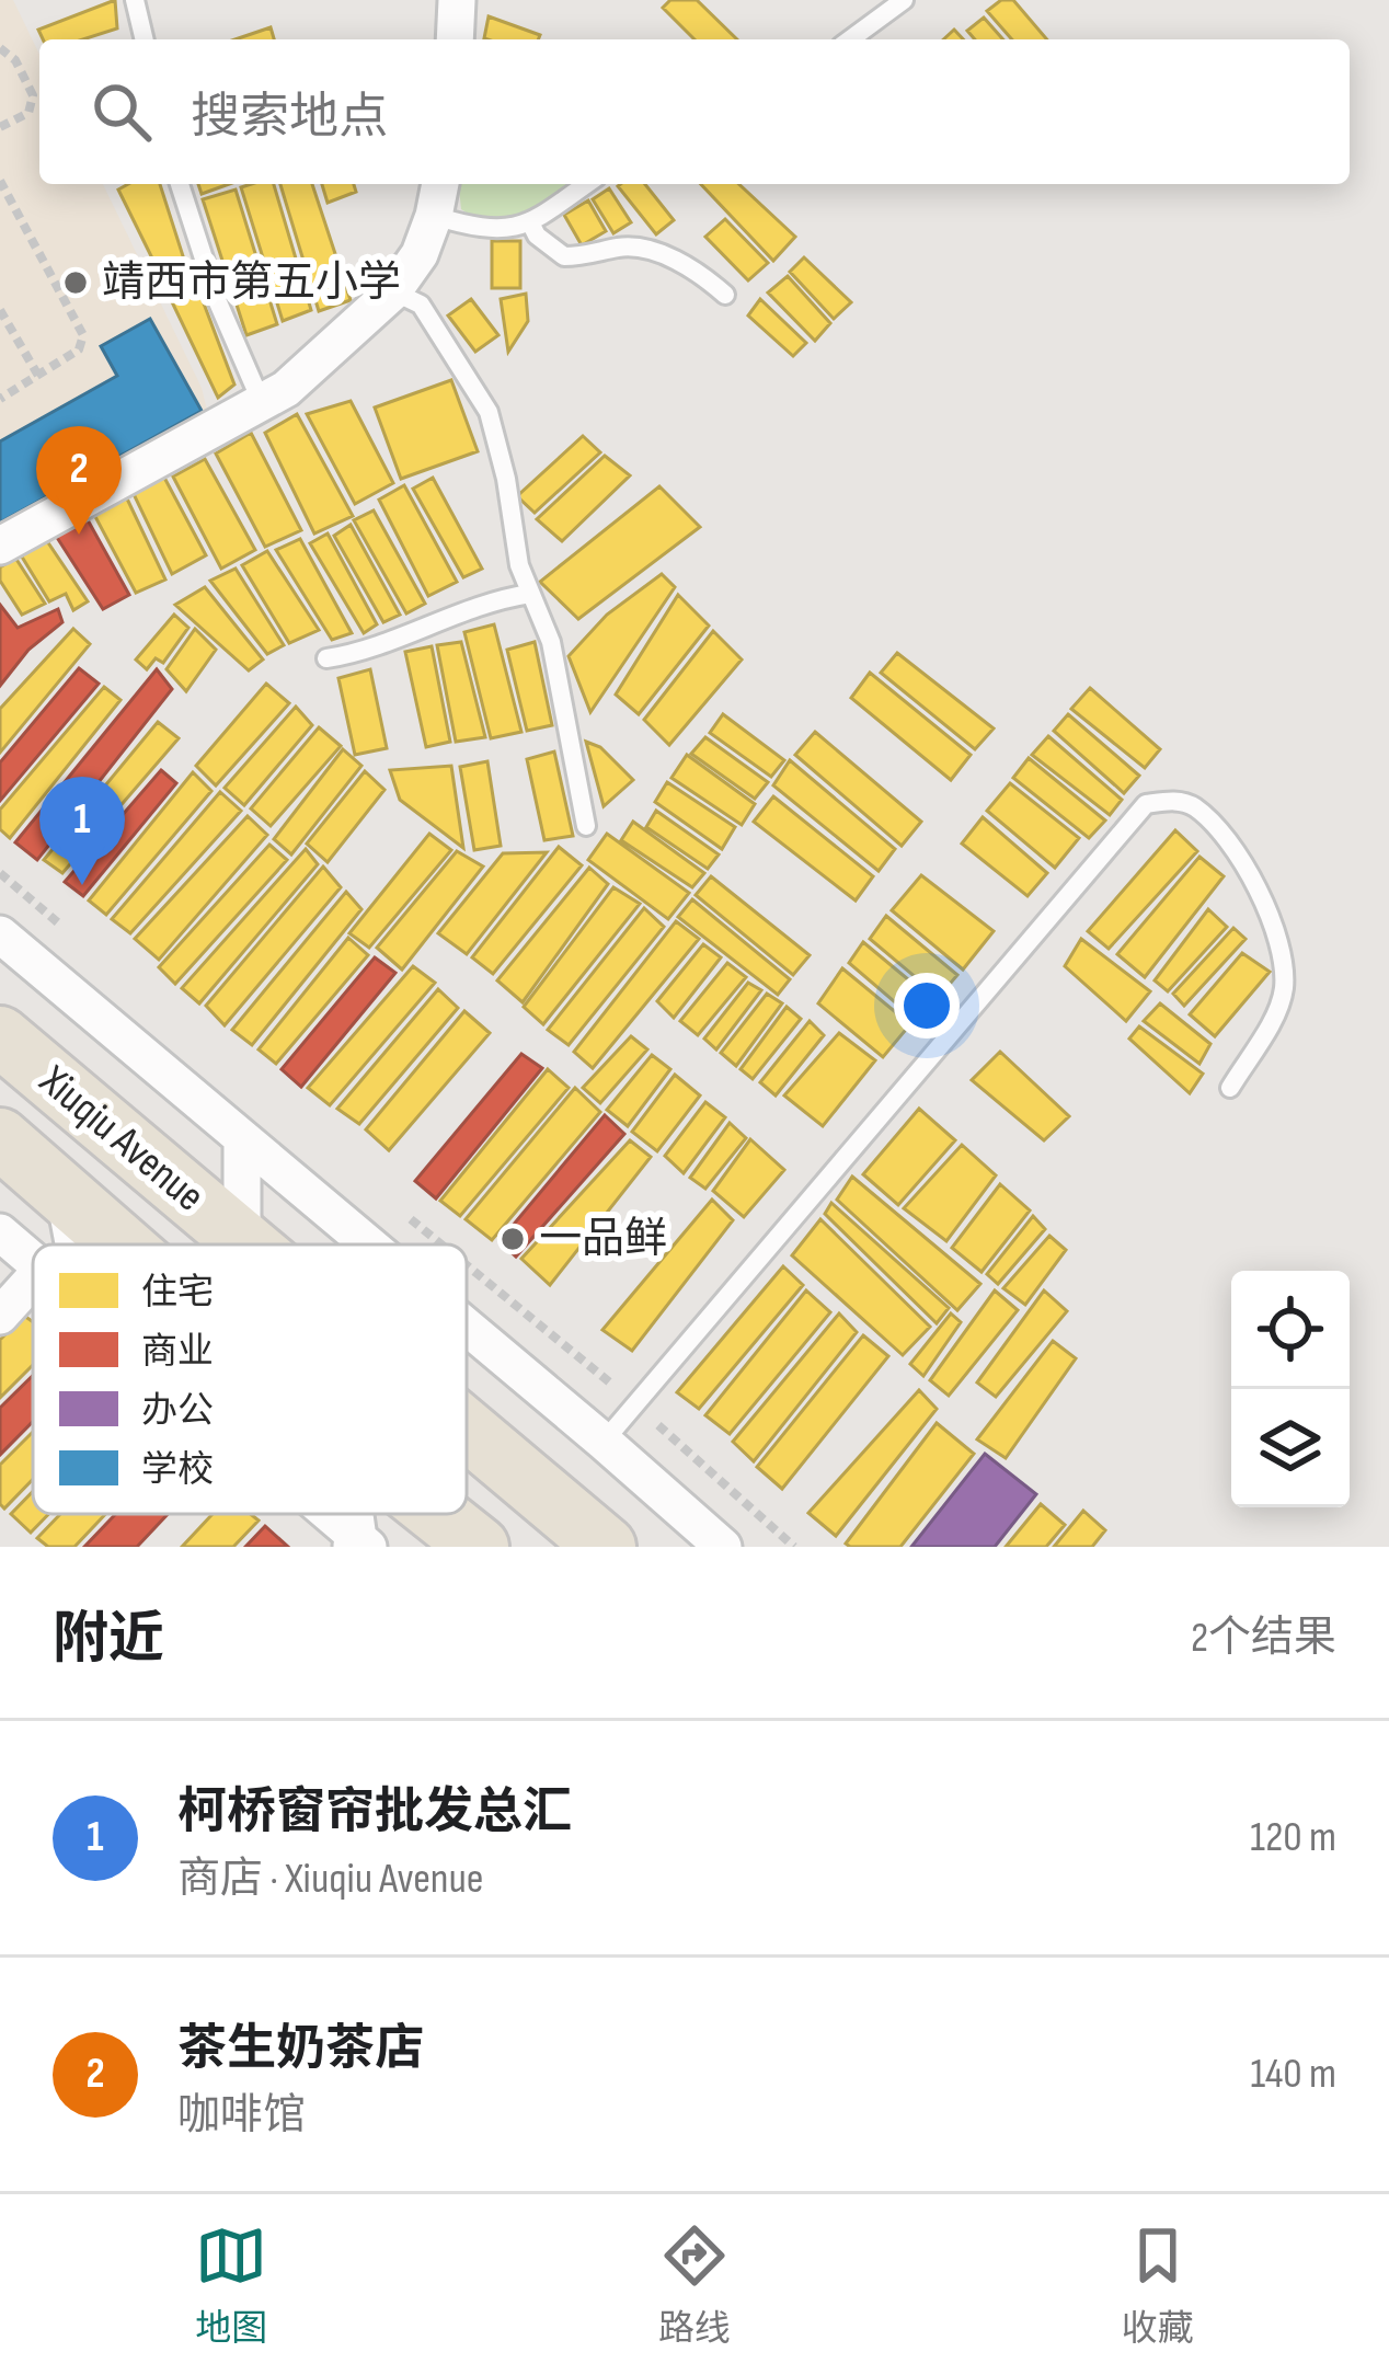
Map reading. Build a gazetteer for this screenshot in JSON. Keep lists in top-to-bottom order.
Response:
{
  "streets": {
    "main road": ["Xiuqiu Avenue"]
  },
  "places": ["靖西市第五小学", "一品鲜"],
  "legend": [
    "住宅",
    "商业",
    "办公",
    "学校"
  ],
  "page": {
    "search": "搜索地点",
    "pins": ["2", "1"],
    "heading": ["附近", "2个结果"],
    "list": [
      {
        "mark": "1",
        "name": "柯桥窗帘批发总汇",
        "note": "商店 · Xiuqiu Avenue",
        "value": "120 m"
      },
      {
        "mark": "2",
        "name": "茶生奶茶店",
        "note": "咖啡馆",
        "value": "140 m"
      }
    ],
    "nav": ["地图", "路线", "收藏"]
  }
}
